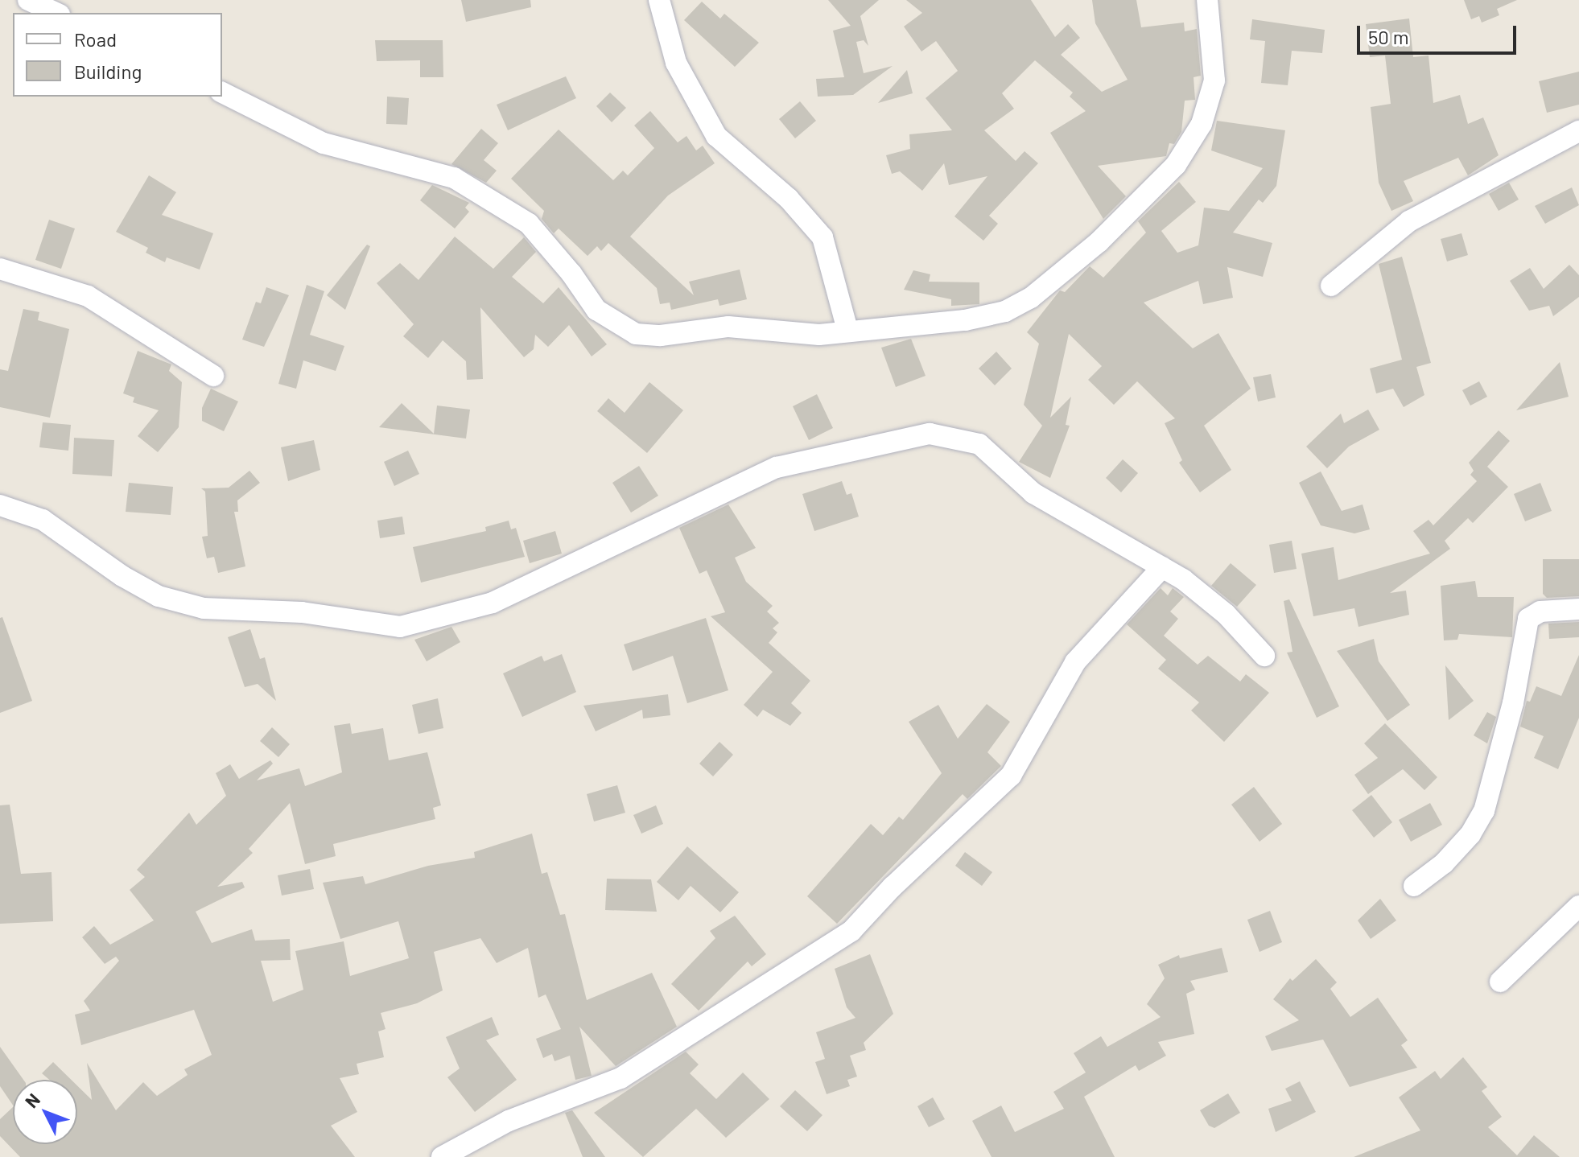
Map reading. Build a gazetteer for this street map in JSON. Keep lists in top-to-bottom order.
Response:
{
  "legend": ["Road", "Building"],
  "scale_bar": "50 m",
  "north": "top left"
}
